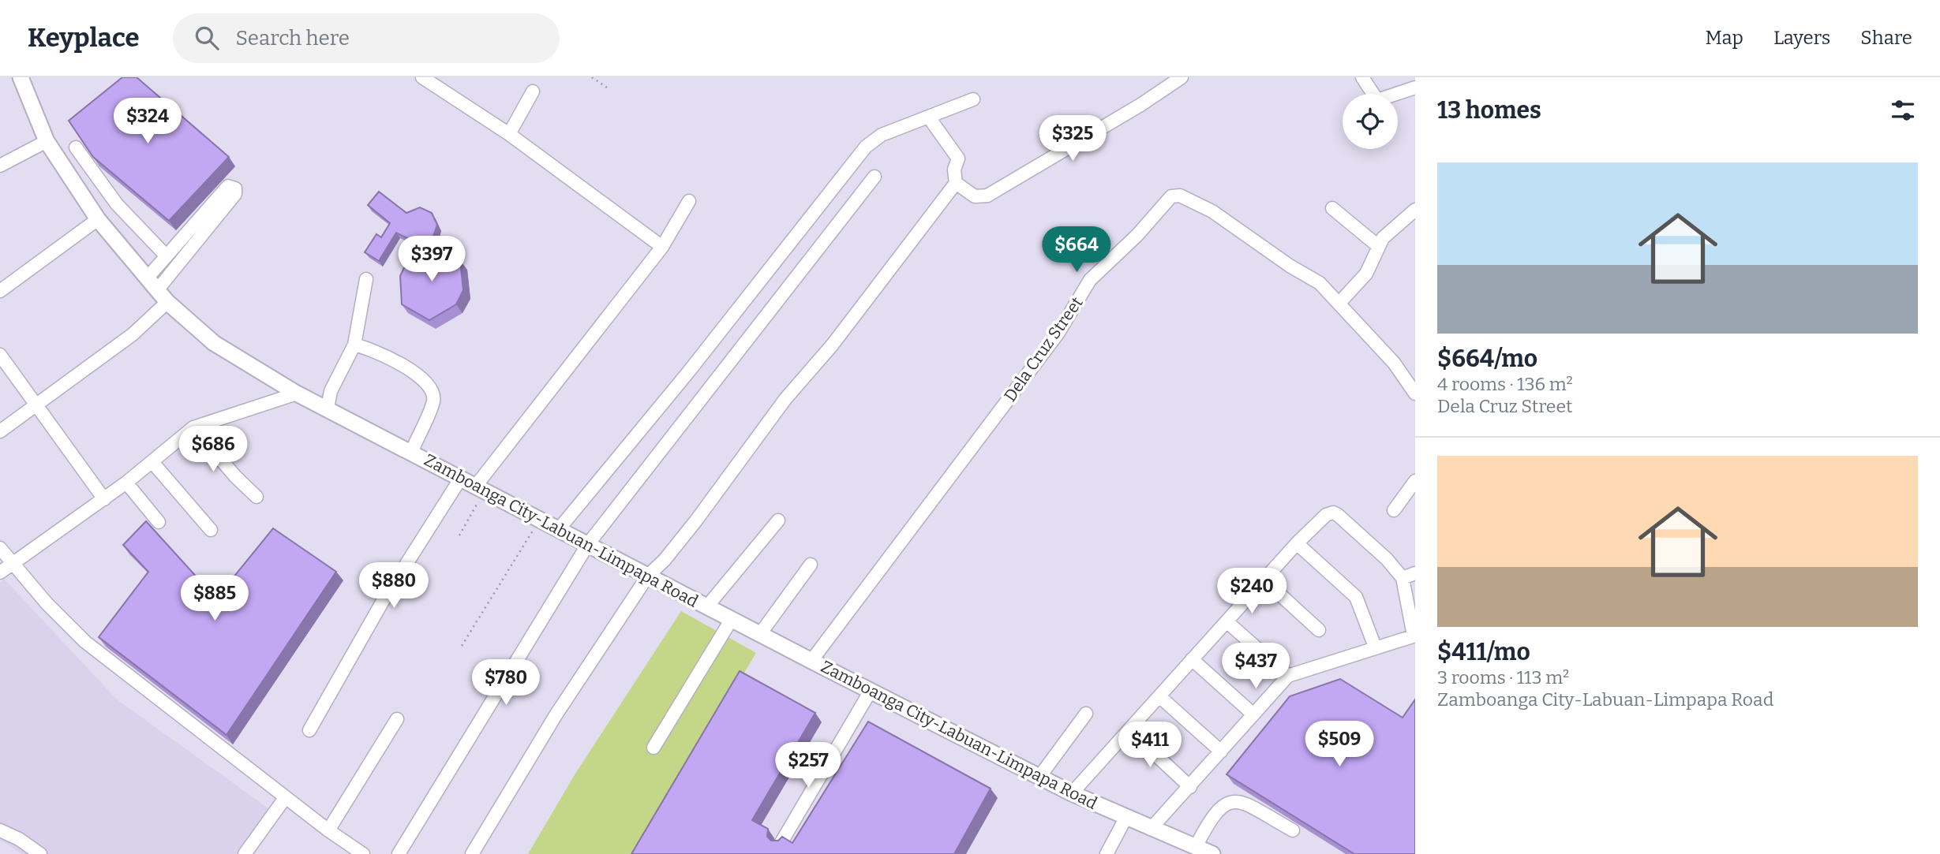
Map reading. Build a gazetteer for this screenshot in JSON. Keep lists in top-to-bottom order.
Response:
{
  "streets": {
    "main road": ["Zamboanga City-Labuan-Limpapa Road"],
    "street": ["Dela Cruz Street"]
  },
  "crossings": [
    ["Dela Cruz Street", "Zamboanga City-Labuan-Limpapa Road"]
  ],
  "page": {
    "header": "Keyplace",
    "search": "Search here",
    "nav": ["Map", "Layers", "Share"],
    "heading": "13 homes",
    "price": [
      "$324",
      "$325",
      "$664",
      "$397",
      "$686",
      "$880",
      "$240",
      "$885",
      "$437",
      "$780",
      "$509",
      "$411",
      "$257"
    ],
    "list": [
      {
        "name": "$664/mo",
        "note": "4 rooms · 136 m² · Dela Cruz Street"
      },
      {
        "name": "$411/mo",
        "note": "3 rooms · 113 m² · Zamboanga City-Labuan-Limpapa Road"
      }
    ]
  }
}
